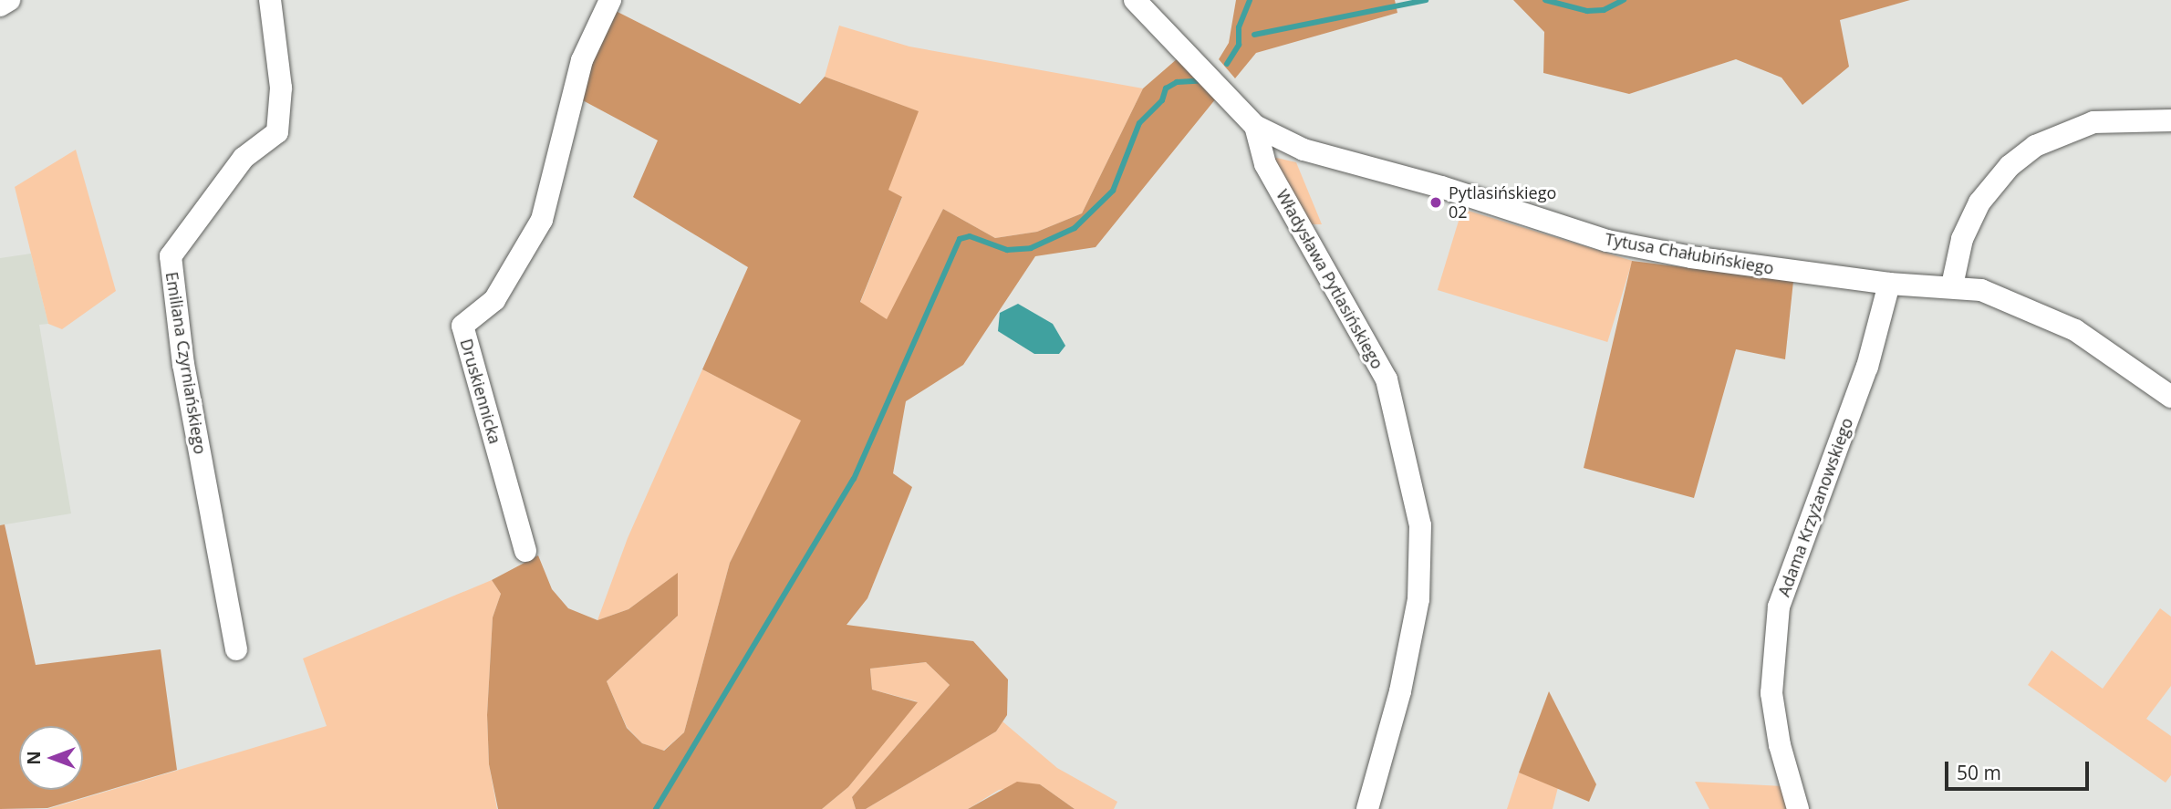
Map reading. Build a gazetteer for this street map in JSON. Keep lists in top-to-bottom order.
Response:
{
  "streets": {
    "street": [
      "Tytusa Chałubińskiego",
      "Władysława Pytlasińskiego",
      "Emiliana Czyrniańskiego",
      "Druskiennicka",
      "Adama Krzyżanowskiego"
    ]
  },
  "crossings": [
    ["Tytusa Chałubińskiego", "Władysława Pytlasińskiego"],
    ["Tytusa Chałubińskiego", "Adama Krzyżanowskiego"]
  ],
  "places": ["Pytlasińskiego 02"],
  "scale_bar": "50 m",
  "north": "left"
}
